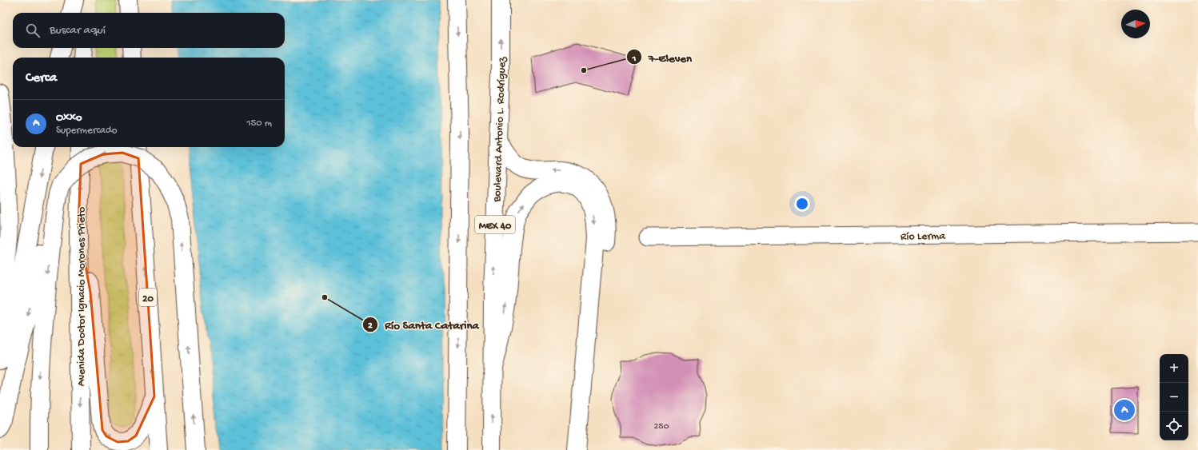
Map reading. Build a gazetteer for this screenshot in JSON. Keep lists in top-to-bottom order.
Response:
{
  "streets": {
    "main road": [
      "Boulevard Antonio L. Rodríguez",
      "MEX 40",
      "Avenida Doctor Ignacio Morones Prieto",
      "20"
    ],
    "street": ["Río Lerma"]
  },
  "places": ["7-Eleven", "Río Santa Catarina"],
  "house_numbers": ["250"],
  "north": "right",
  "page": {
    "search": "Buscar aquí",
    "heading": "Cerca",
    "list": [
      {
        "mark": "A",
        "name": "Oxxo",
        "note": "Supermercado",
        "value": "150 m"
      }
    ],
    "map_buttons": ["+", "−"],
    "pins": "A"
  }
}
